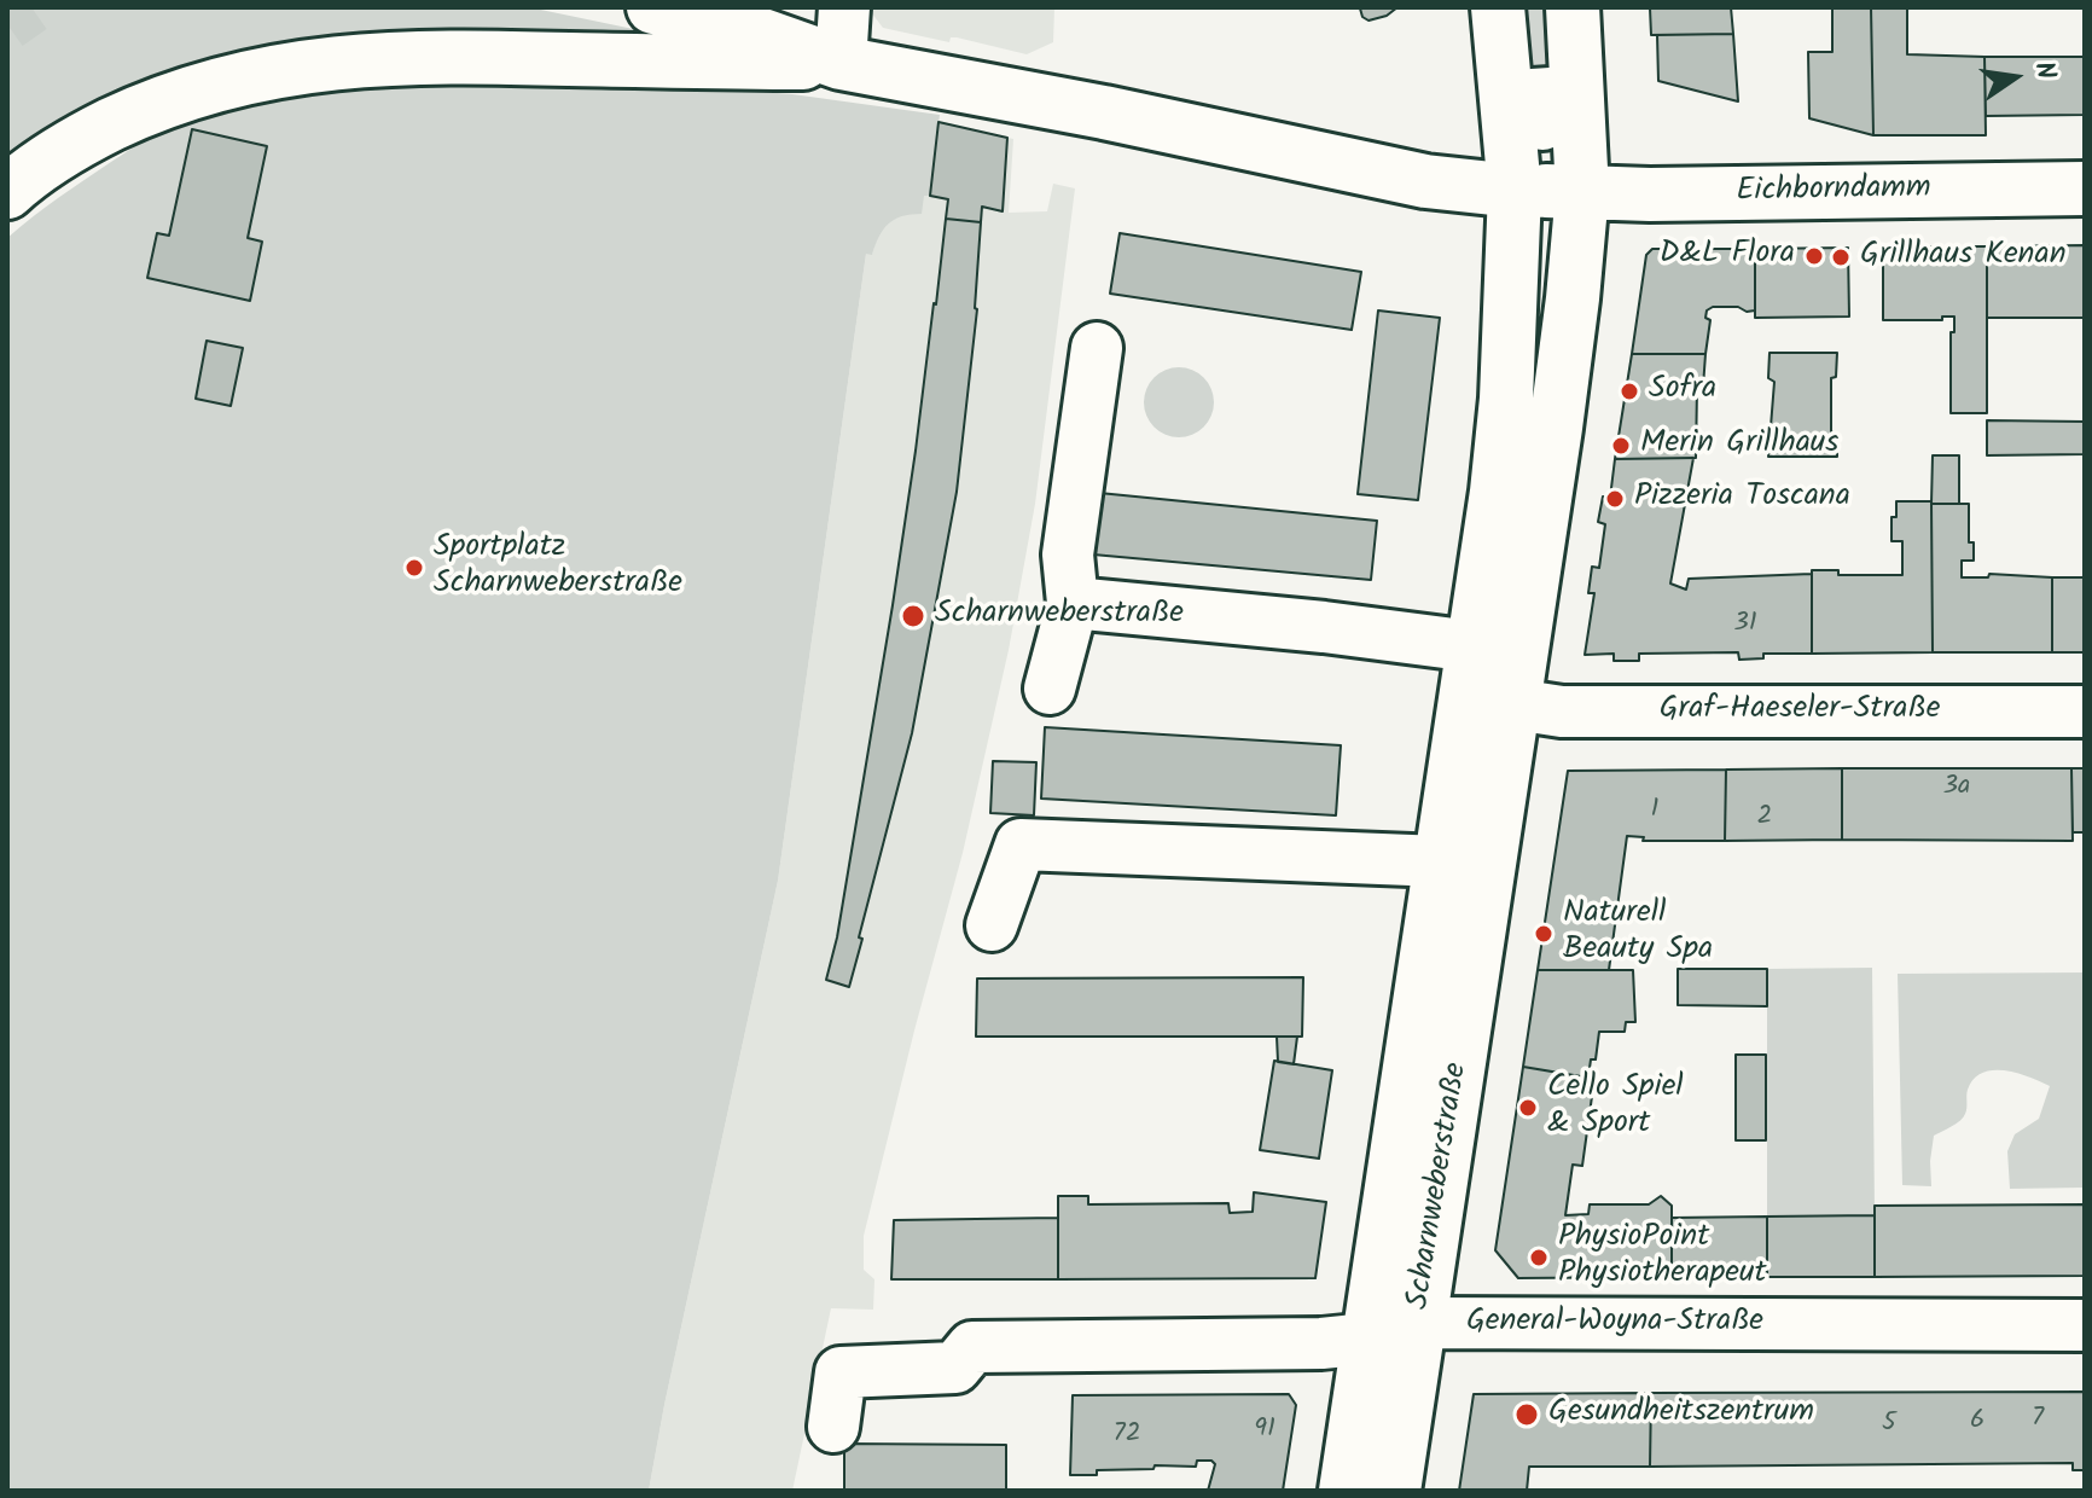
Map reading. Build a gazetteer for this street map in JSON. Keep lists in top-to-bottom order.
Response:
{
  "streets": {
    "main road": ["Eichborndamm", "Scharnweberstraße"],
    "street": ["Graf-Haeseler-Straße", "General-Woyna-Straße"]
  },
  "crossings": [
    ["Eichborndamm", "Scharnweberstraße"],
    ["Graf-Haeseler-Straße", "Scharnweberstraße"],
    ["Scharnweberstraße", "General-Woyna-Straße"]
  ],
  "places": [
    "D&L Flora",
    "Grillhaus Kenan",
    "Sofra",
    "Merin Grillhaus",
    "Pizzeria Toscana",
    "Sportplatz Scharnweberstraße",
    "Scharnweberstraße",
    "Naturell Beauty Spa",
    "Cello Spiel & Sport",
    "PhysioPoint Physiotherapeut",
    "Gesundheitszentrum"
  ],
  "house_numbers": [
    "31",
    "3a",
    "1",
    "2",
    "7",
    "6",
    "5",
    "91",
    "72"
  ],
  "north": "right"
}
